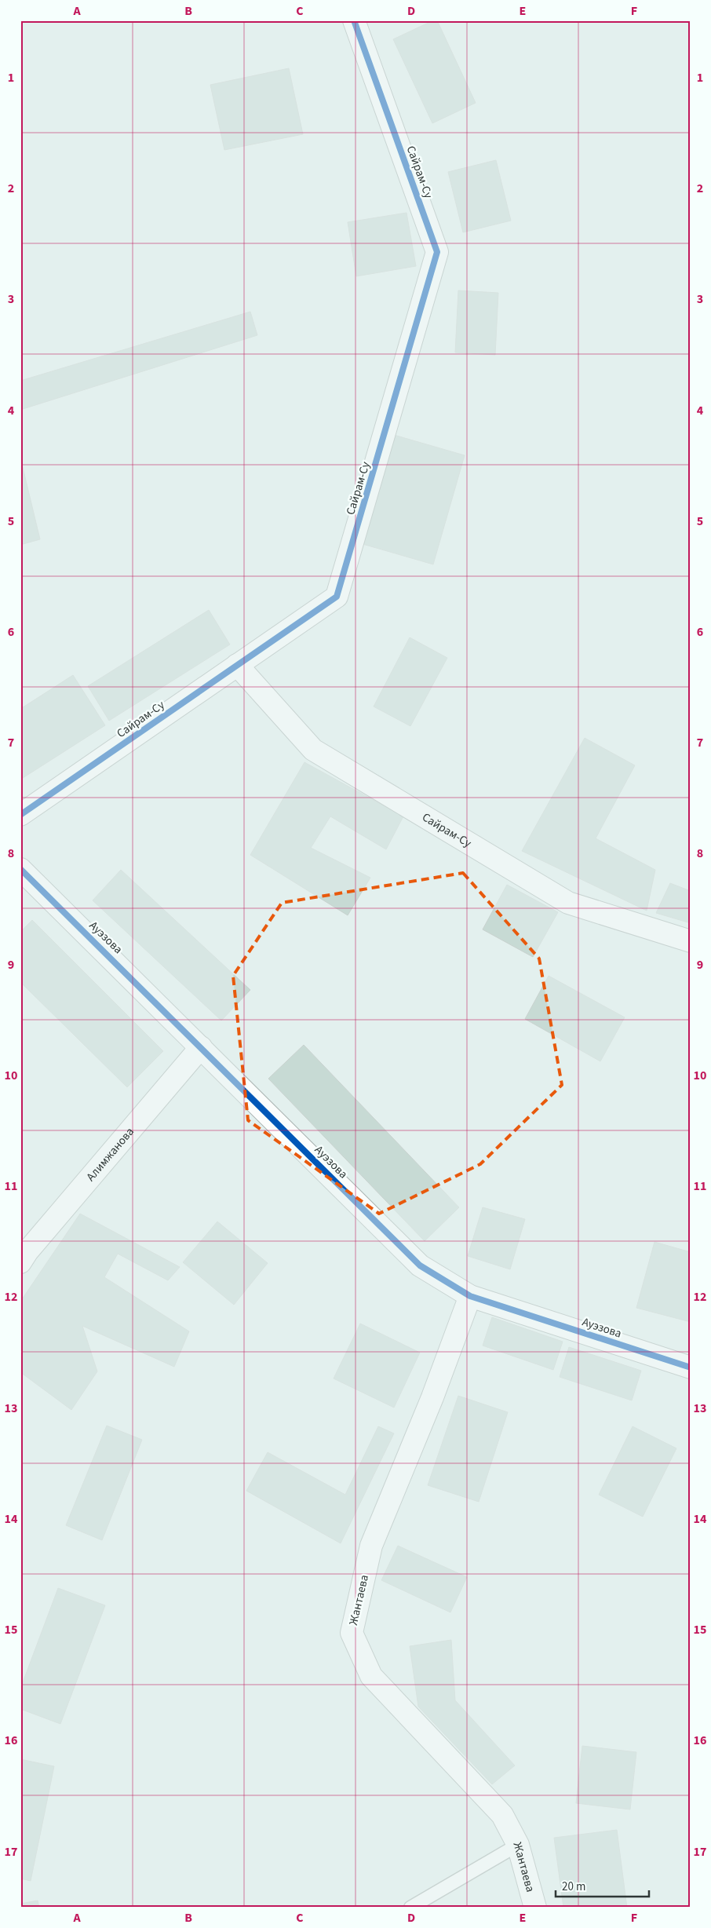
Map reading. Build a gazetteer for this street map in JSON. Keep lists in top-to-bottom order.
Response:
{
  "streets": {
    "street": [
      "Сайрам-Су",
      "Ауэзова",
      "Алимжанова",
      "Жантаева"
    ]
  },
  "crossings": [
    ["Ауэзова", "Алимжанова"],
    ["Ауэзова", "Жантаева"]
  ],
  "scale_bar": "20 m",
  "grid": {
    "columns": [
      "A",
      "B",
      "C",
      "D",
      "E",
      "F"
    ],
    "rows": [
      "1",
      "2",
      "3",
      "4",
      "5",
      "6",
      "7",
      "8",
      "9",
      "10",
      "11",
      "12",
      "13",
      "14",
      "15",
      "16",
      "17"
    ]
  }
}
